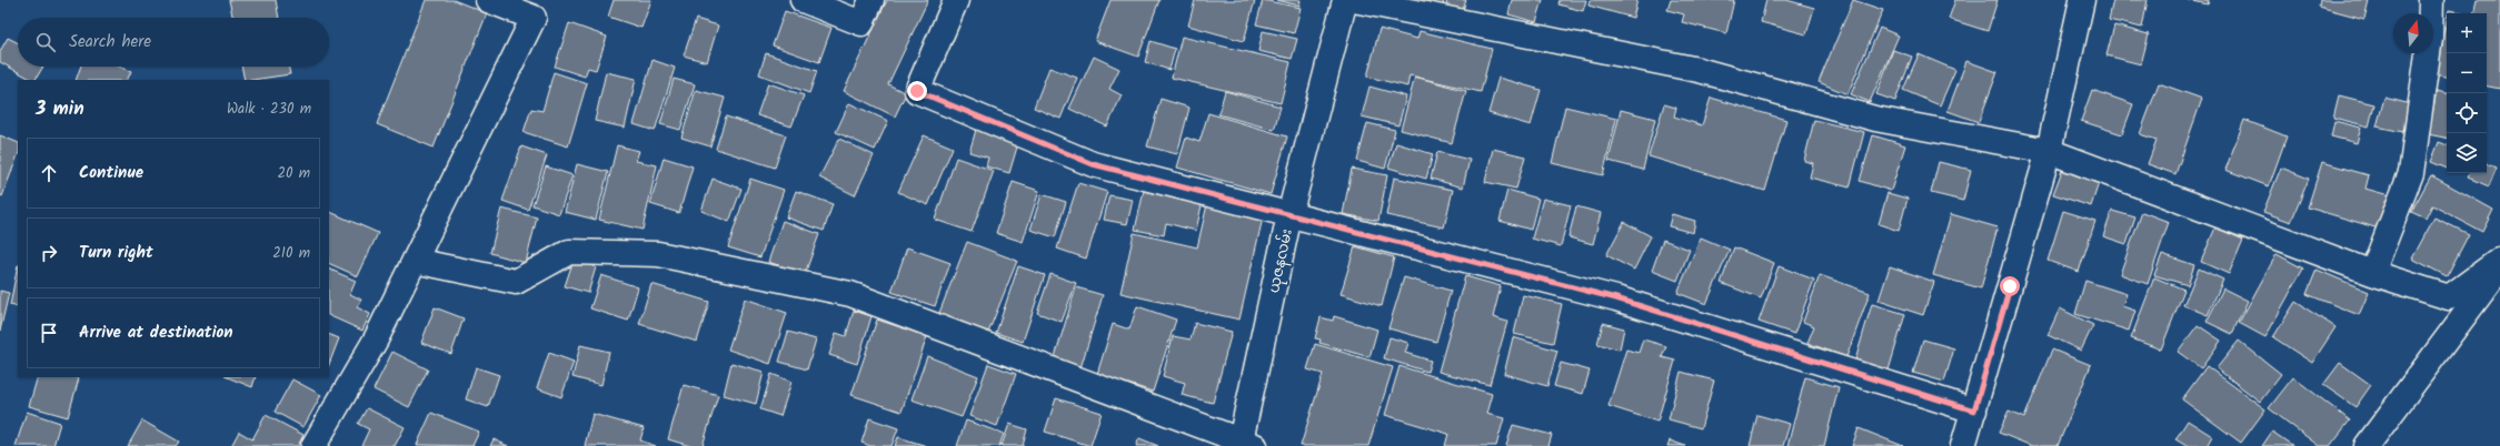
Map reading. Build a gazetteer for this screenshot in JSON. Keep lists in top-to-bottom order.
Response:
{
  "streets": {
    "street": ["ယုဇနလမ်း"]
  },
  "north": "top",
  "page": {
    "map_buttons": ["+", "−"],
    "search": "Search here",
    "heading": ["3 min", "Walk · 230 m"],
    "list": [
      ["Continue", "20 m"],
      ["Turn right", "210 m"],
      "Arrive at destination"
    ]
  }
}
